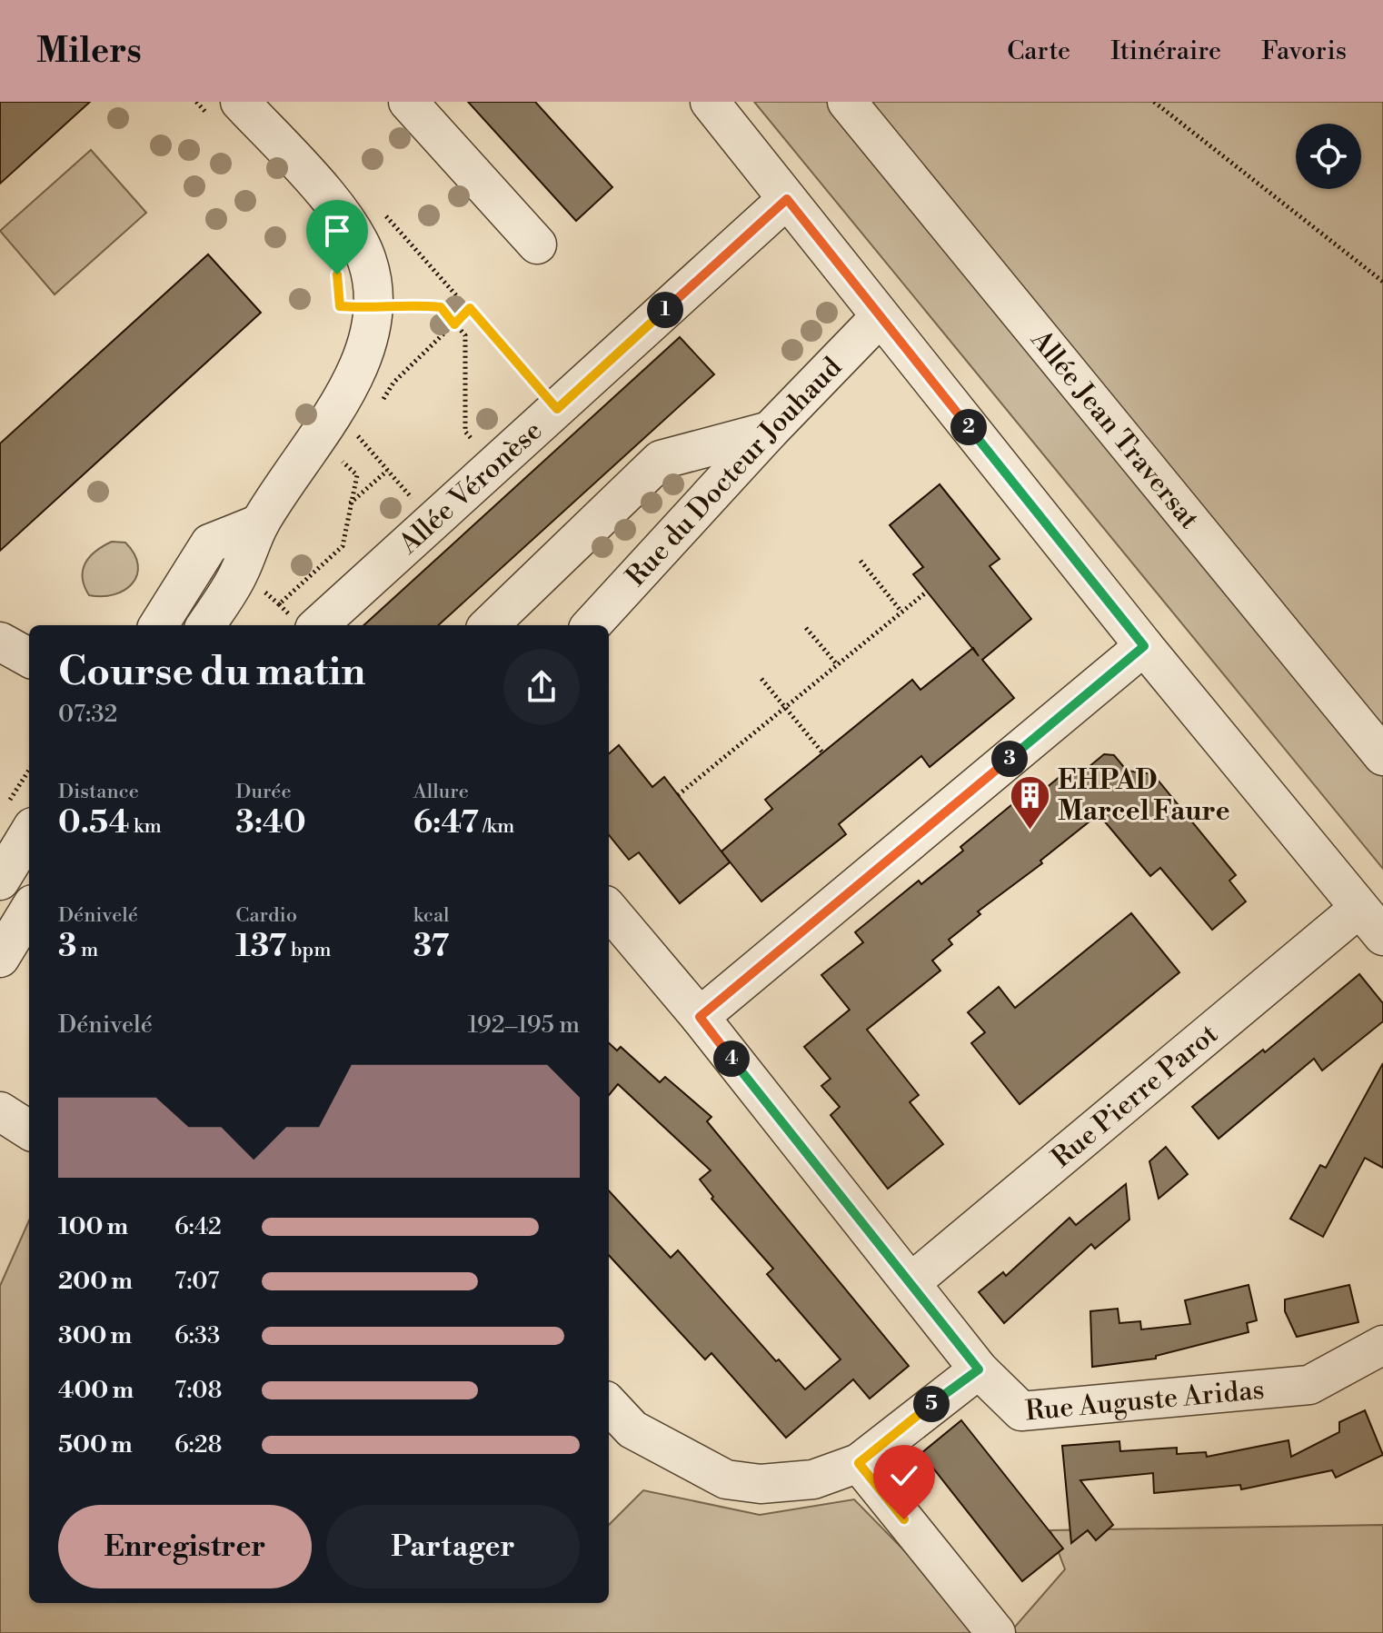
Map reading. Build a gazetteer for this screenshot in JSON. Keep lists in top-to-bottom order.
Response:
{
  "streets": {
    "street": [
      "Allée Jean Traversat",
      "Rue du Docteur Jouhaud",
      "Allée Véronèse",
      "Rue Pierre Parot",
      "Rue Auguste Aridas"
    ]
  },
  "crossings": [
    ["Rue Pierre Parot", "Rue Auguste Aridas"]
  ],
  "places": {
    "building": ["EHPAD Marcel Faure"]
  },
  "page": {
    "header": "Milers",
    "nav": ["Carte", "Itinéraire", "Favoris"],
    "pins": [
      "1",
      "2",
      "3",
      "4",
      "5"
    ],
    "heading": ["Course du matin", "07:32"],
    "stats": [
      ["Distance", "0.54 km"],
      ["Durée", "3:40"],
      ["Allure", "6:47 /km"],
      ["Dénivelé", "3 m"],
      ["Cardio", "137 bpm"],
      ["kcal", "37"]
    ],
    "chart": ["Dénivelé", "192–195 m"],
    "list": [
      {
        "name": "100 m",
        "note": "6:42"
      },
      {
        "name": "200 m",
        "note": "7:07"
      },
      {
        "name": "300 m",
        "note": "6:33"
      },
      {
        "name": "400 m",
        "note": "7:08"
      },
      {
        "name": "500 m",
        "note": "6:28"
      }
    ],
    "buttons": ["Enregistrer", "Partager"]
  }
}
